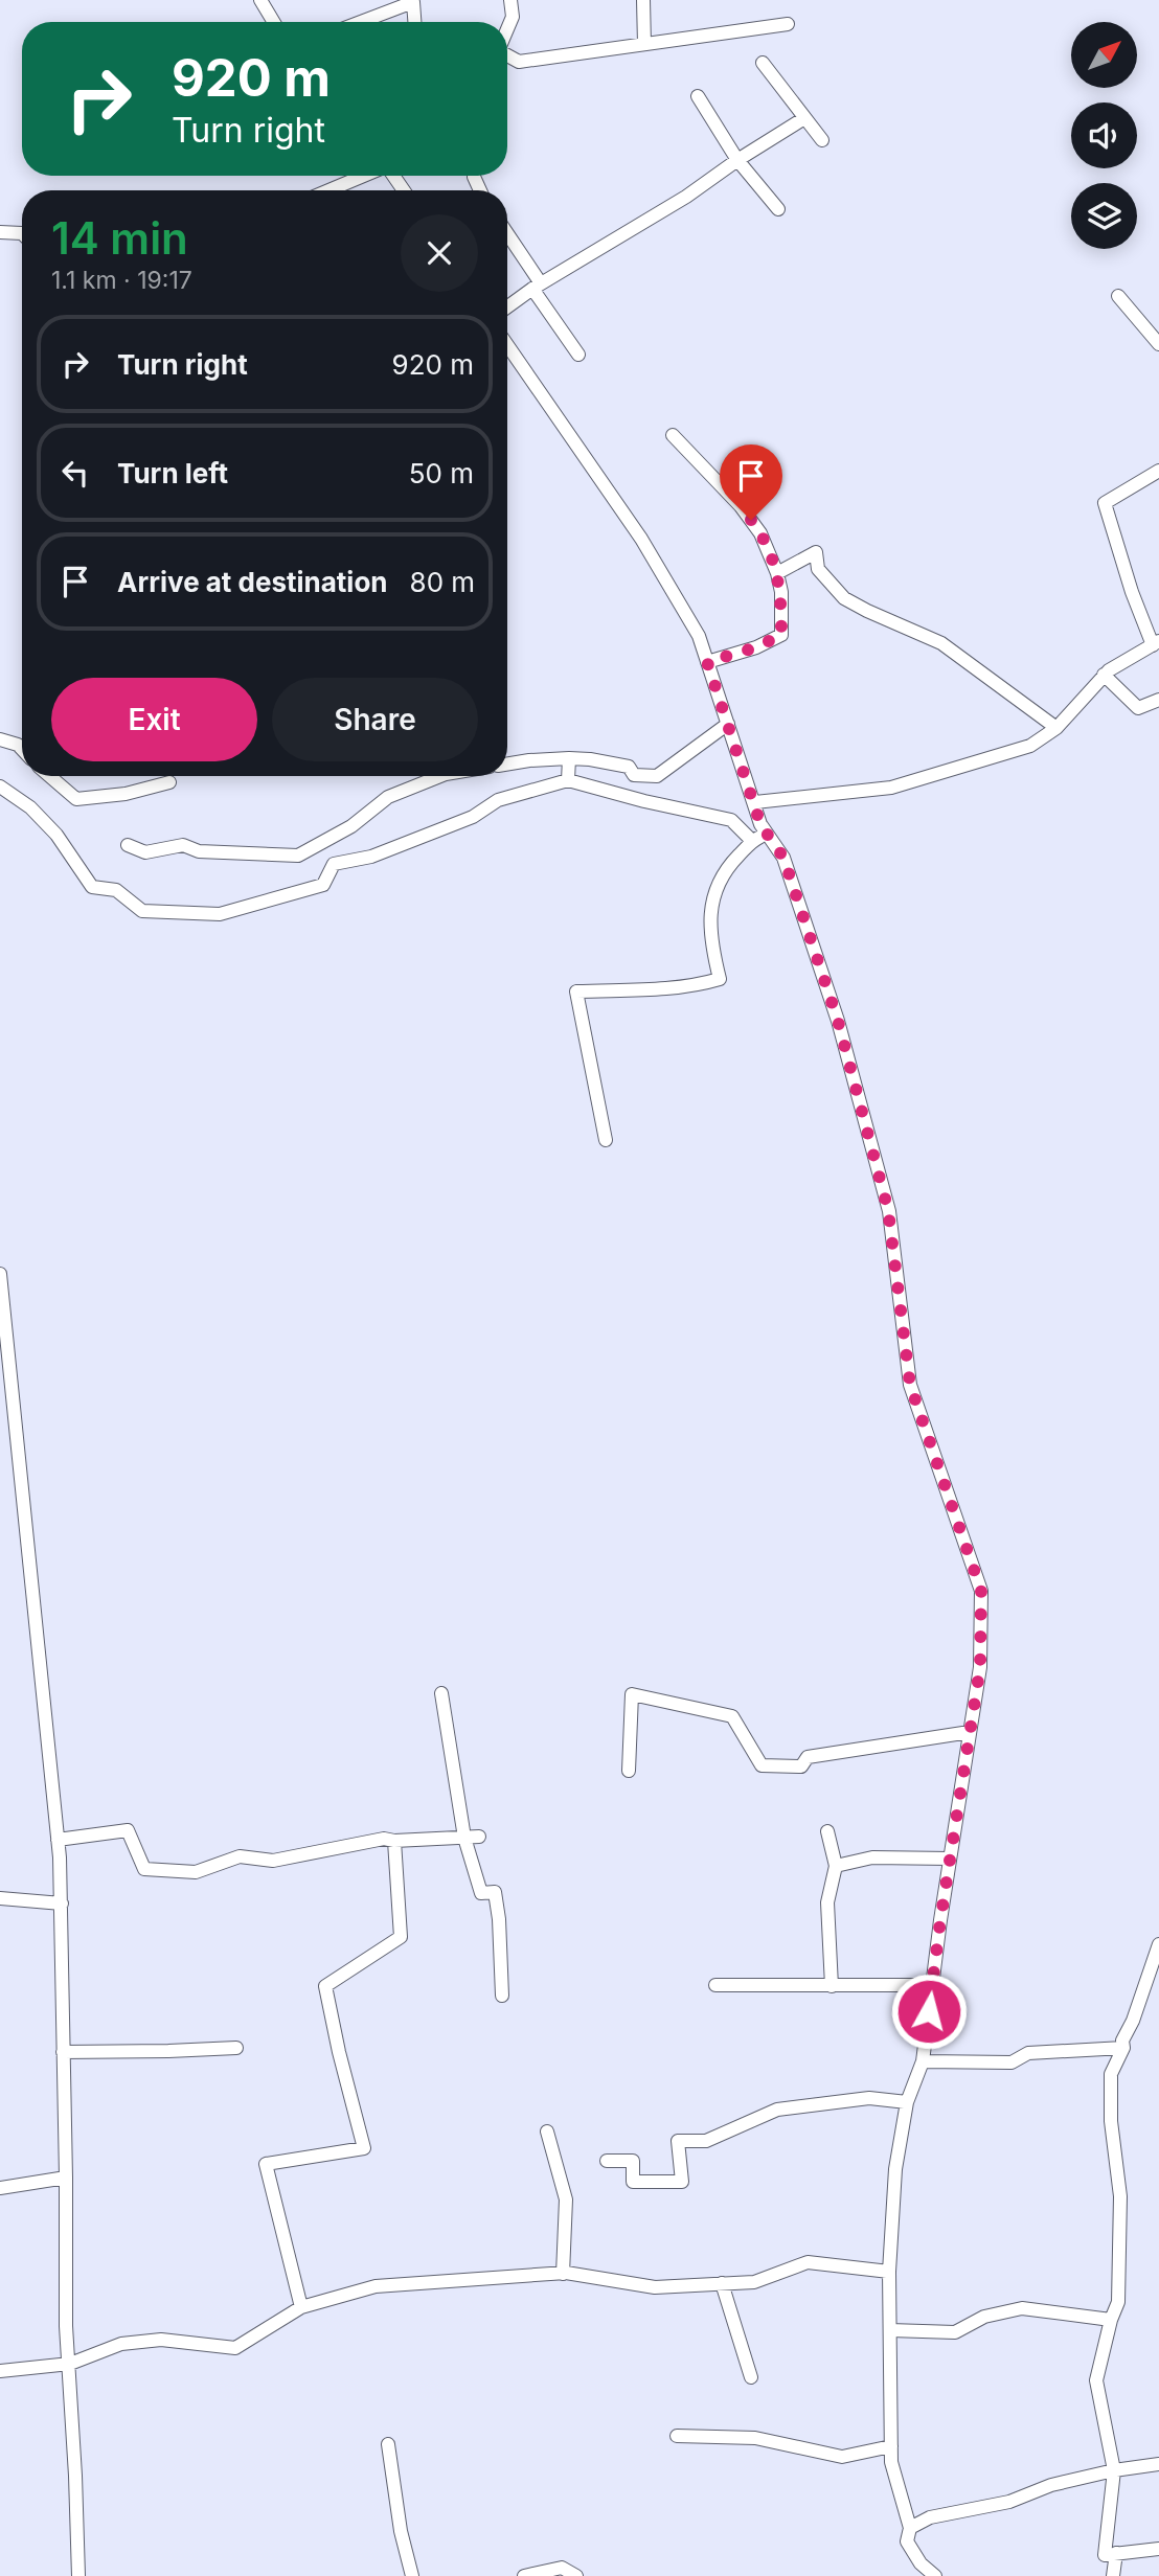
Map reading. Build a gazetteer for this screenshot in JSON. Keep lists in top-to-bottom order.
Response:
{
  "north": "top right",
  "page": {
    "turn": ["920 m", "Turn right"],
    "heading": ["14 min", "1.1 km · 19:17"],
    "list": [
      {
        "name": "Turn right",
        "value": "920 m"
      },
      {
        "name": "Turn left",
        "value": "50 m"
      },
      {
        "name": "Arrive at destination",
        "value": "80 m"
      }
    ],
    "buttons": ["Exit", "Share"]
  }
}
